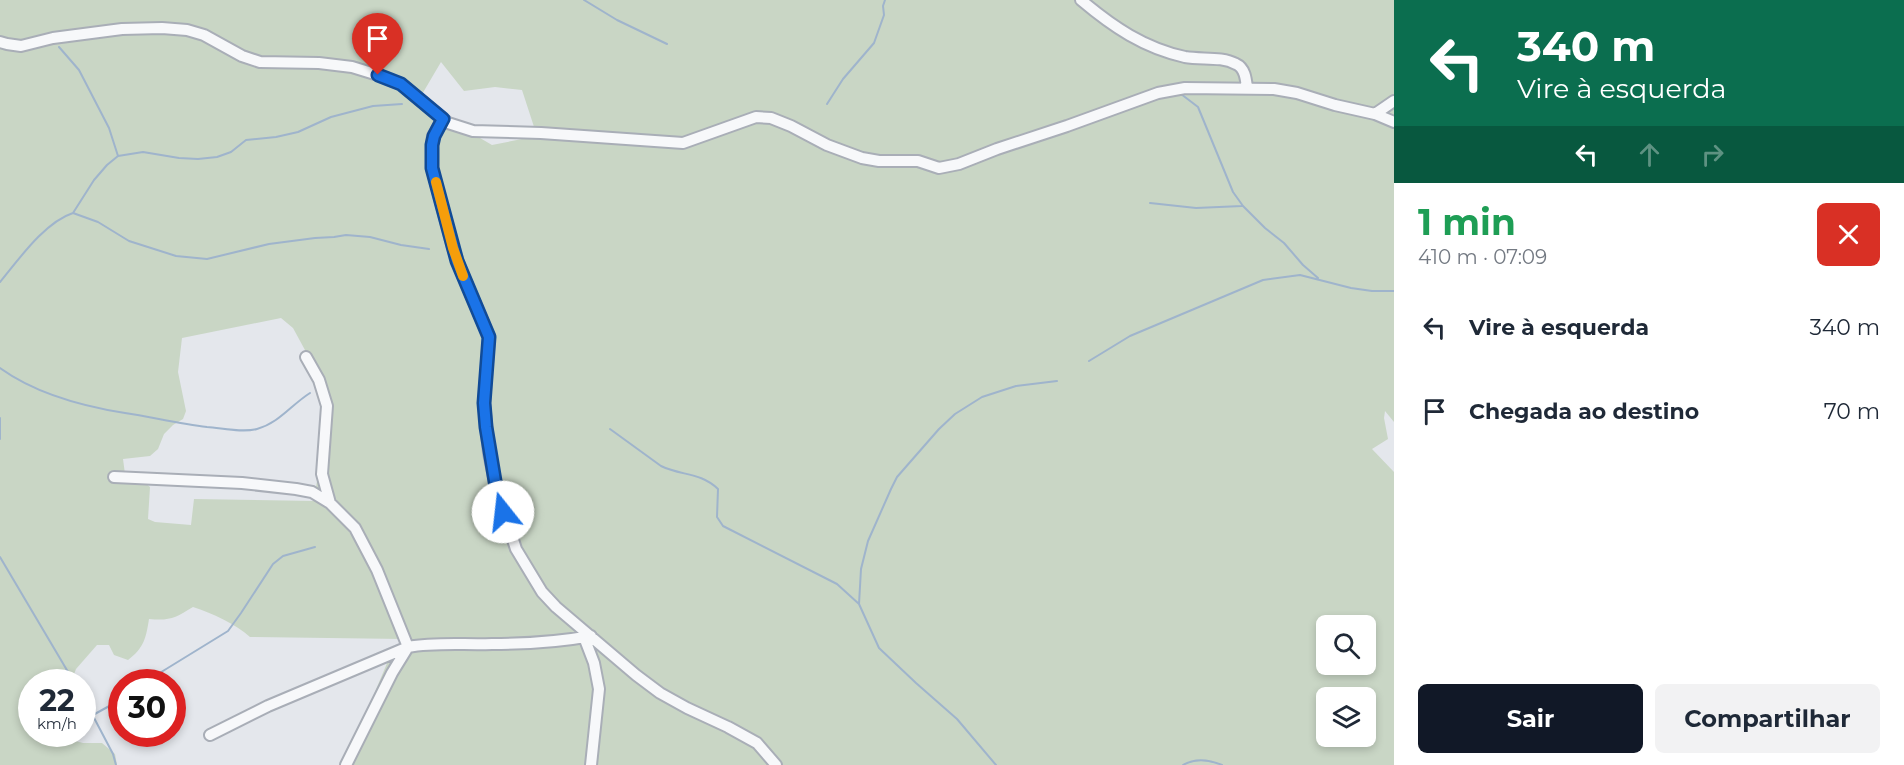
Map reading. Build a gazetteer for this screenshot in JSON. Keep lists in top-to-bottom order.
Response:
{
  "page": {
    "turn": ["340 m", "Vire à esquerda"],
    "heading": ["1 min", "410 m · 07:09"],
    "list": [
      {
        "name": "Vire à esquerda",
        "value": "340 m"
      },
      {
        "name": "Chegada ao destino",
        "value": "70 m"
      }
    ],
    "speed": "22 km/h",
    "limit": "30",
    "buttons": ["Sair", "Compartilhar"]
  }
}
